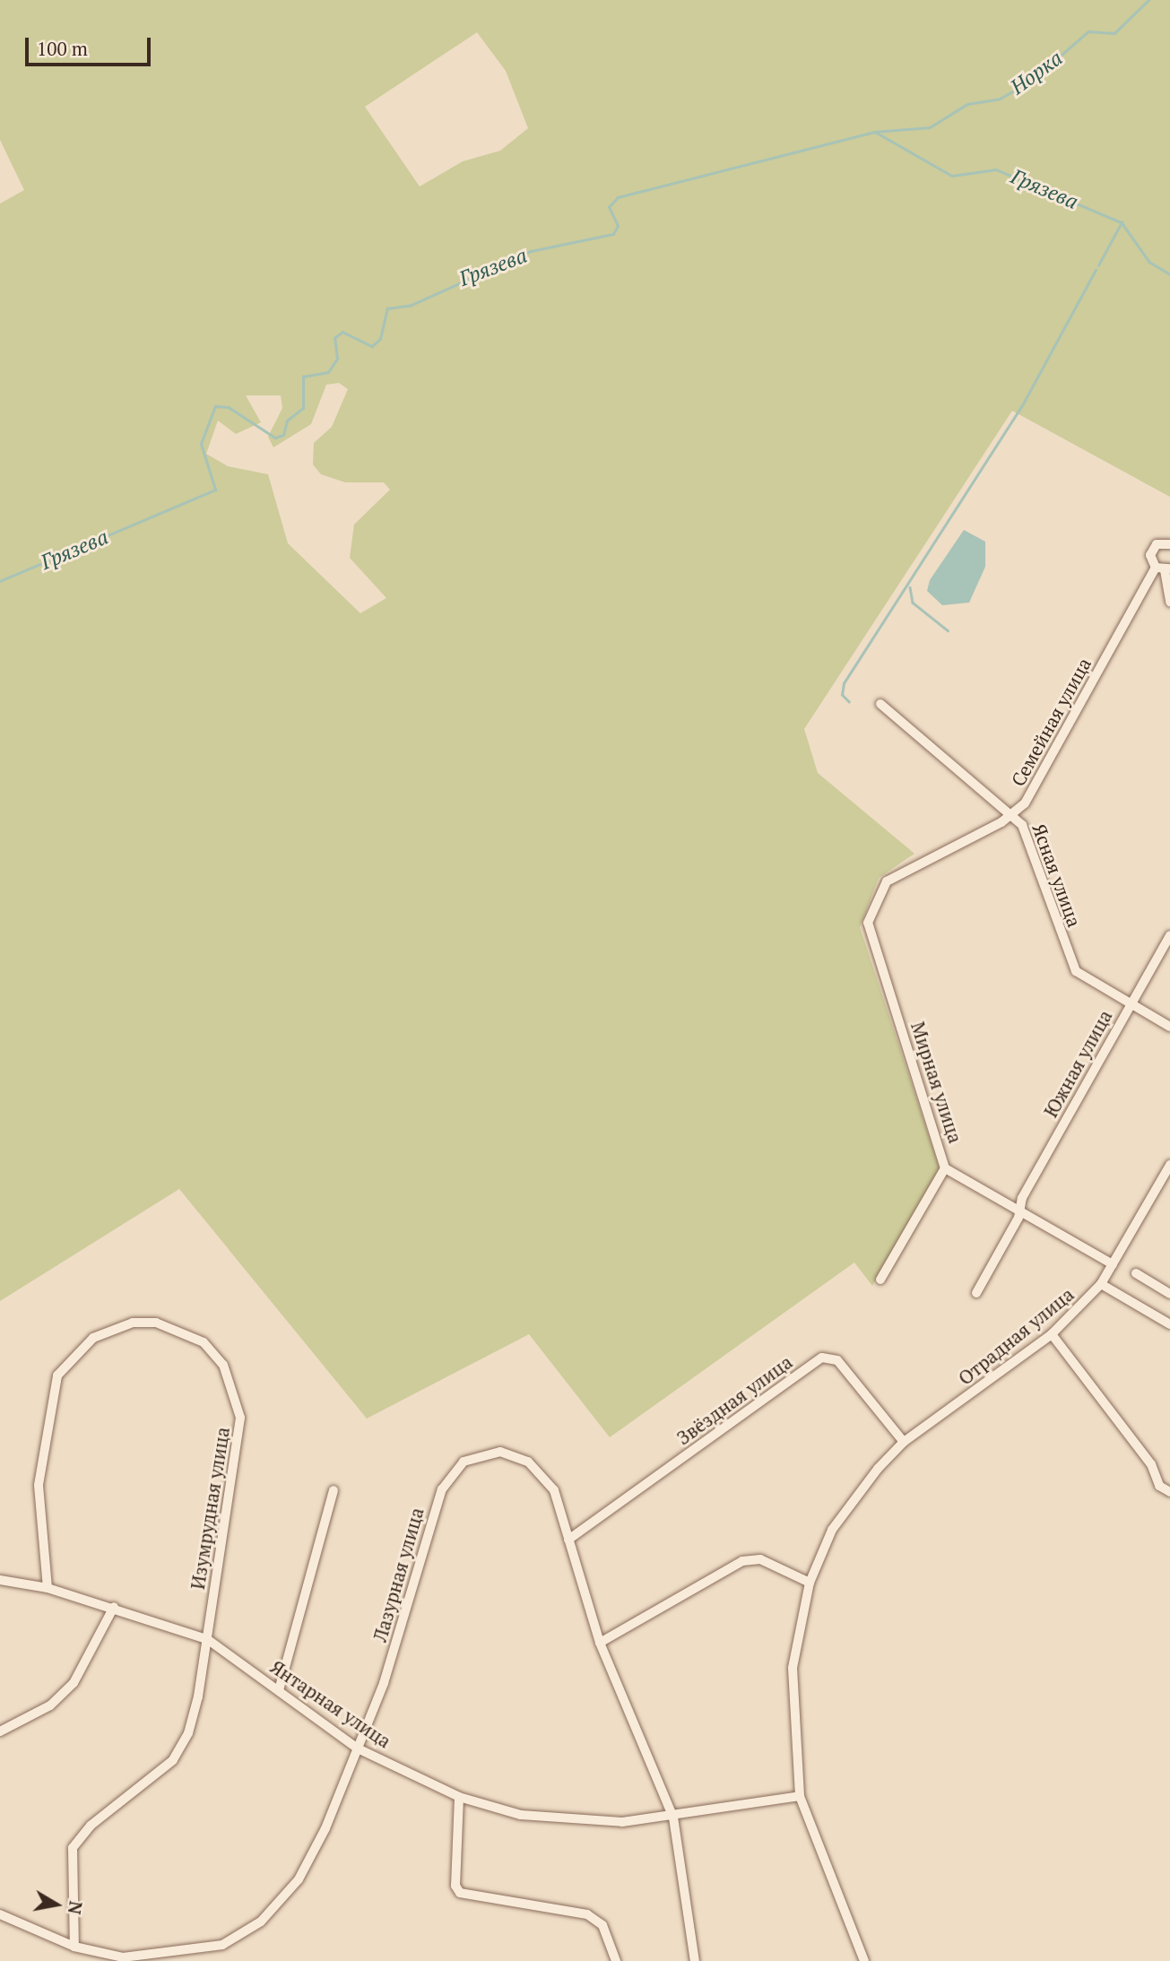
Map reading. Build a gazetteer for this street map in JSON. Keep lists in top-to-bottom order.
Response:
{
  "streets": {
    "street": [
      "Семейная улица",
      "Ясная улица",
      "Южная улица",
      "Мирная улица",
      "Отрадная улица",
      "Звёздная улица",
      "Изумрудная улица",
      "Лазурная улица",
      "Янтарная улица"
    ]
  },
  "crossings": [
    ["Семейная улица", "Ясная улица"],
    ["Семейная улица", "Мирная улица"],
    ["Ясная улица", "Южная улица"],
    ["Южная улица", "Мирная улица"],
    ["Мирная улица", "Отрадная улица"],
    ["Отрадная улица", "Звёздная улица"],
    ["Отрадная улица", "Янтарная улица"],
    ["Звёздная улица", "Лазурная улица"],
    ["Изумрудная улица", "Лазурная улица"],
    ["Изумрудная улица", "Янтарная улица"],
    ["Лазурная улица", "Янтарная улица"]
  ],
  "water": ["Норка", "Грязева"],
  "scale_bar": "100 m",
  "north": "right"
}
